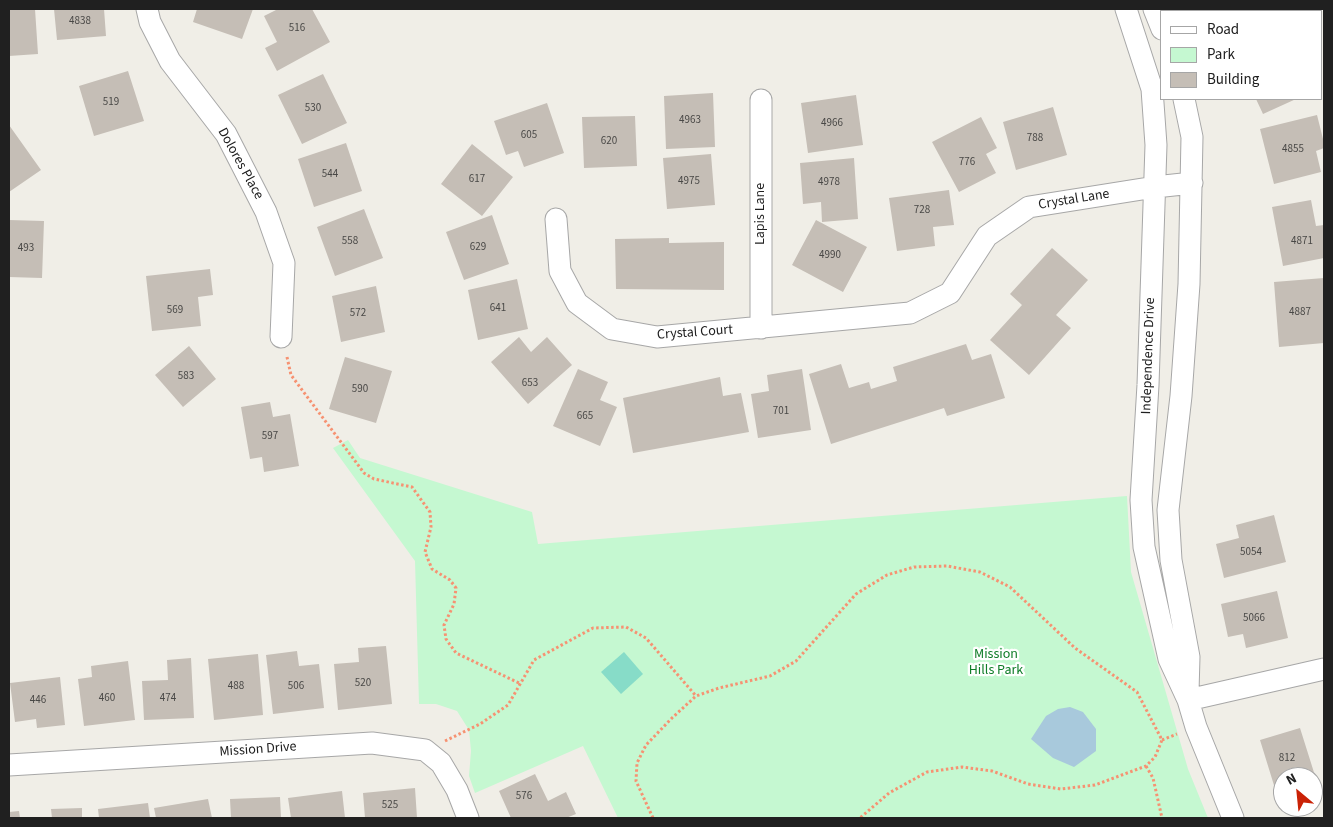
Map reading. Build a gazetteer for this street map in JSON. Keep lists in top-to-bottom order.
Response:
{
  "streets": {
    "street": [
      "Dolores Place",
      "Crystal Lane",
      "Lapis Lane",
      "Crystal Court",
      "Independence Drive",
      "Mission Drive"
    ]
  },
  "crossings": [
    ["Crystal Lane", "Lapis Lane"],
    ["Crystal Lane", "Crystal Court"],
    ["Crystal Lane", "Independence Drive"],
    ["Lapis Lane", "Crystal Court"]
  ],
  "parks": ["Mission Hills Park"],
  "house_numbers": [
    "4838",
    "516",
    "519",
    "530",
    "4963",
    "4966",
    "605",
    "788",
    "620",
    "4855",
    "776",
    "544",
    "617",
    "4975",
    "4978",
    "728",
    "558",
    "4871",
    "629",
    "493",
    "4990",
    "641",
    "569",
    "4887",
    "572",
    "583",
    "653",
    "590",
    "701",
    "665",
    "597",
    "5054",
    "5066",
    "520",
    "488",
    "506",
    "460",
    "474",
    "446",
    "812",
    "576",
    "525"
  ],
  "legend": ["Road", "Park", "Building"],
  "north": "top left"
}
